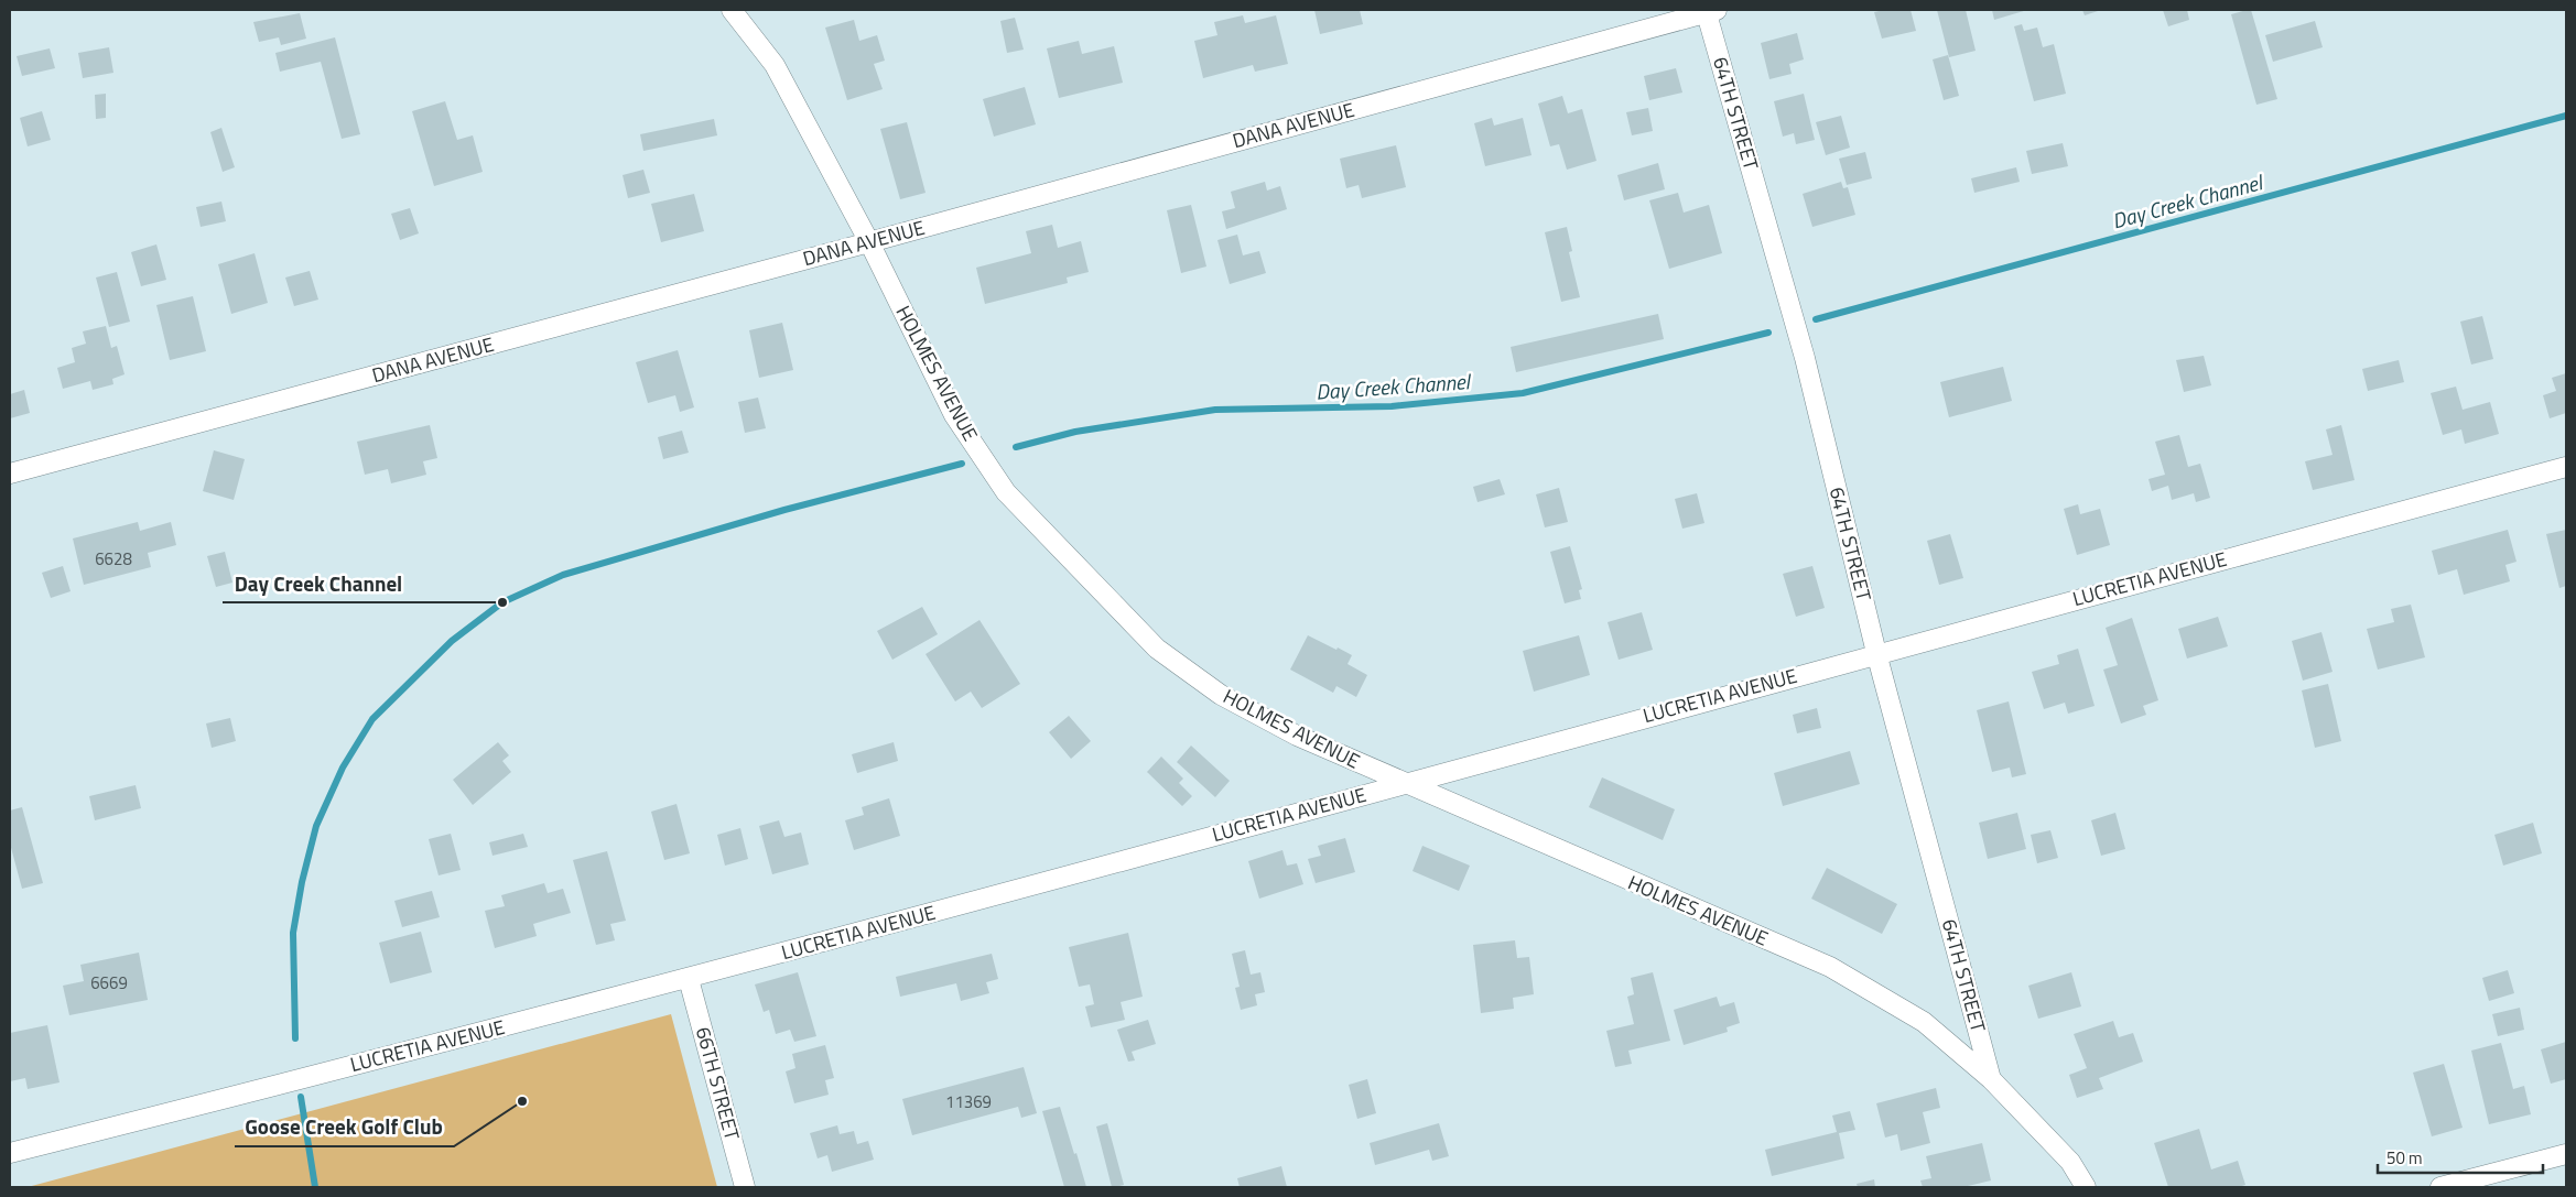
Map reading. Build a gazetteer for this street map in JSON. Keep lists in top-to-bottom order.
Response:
{
  "streets": {
    "street": [
      "64TH STREET",
      "DANA AVENUE",
      "HOLMES AVENUE",
      "LUCRETIA AVENUE",
      "66TH STREET"
    ]
  },
  "crossings": [
    ["64TH STREET", "DANA AVENUE"],
    ["64TH STREET", "HOLMES AVENUE"],
    ["64TH STREET", "LUCRETIA AVENUE"],
    ["DANA AVENUE", "HOLMES AVENUE"],
    ["HOLMES AVENUE", "LUCRETIA AVENUE"],
    ["LUCRETIA AVENUE", "66TH STREET"]
  ],
  "water": ["Day Creek Channel"],
  "places": ["Day Creek Channel", "Goose Creek Golf Club"],
  "house_numbers": ["6628", "6669", "11369"],
  "scale_bar": "50 m"
}
